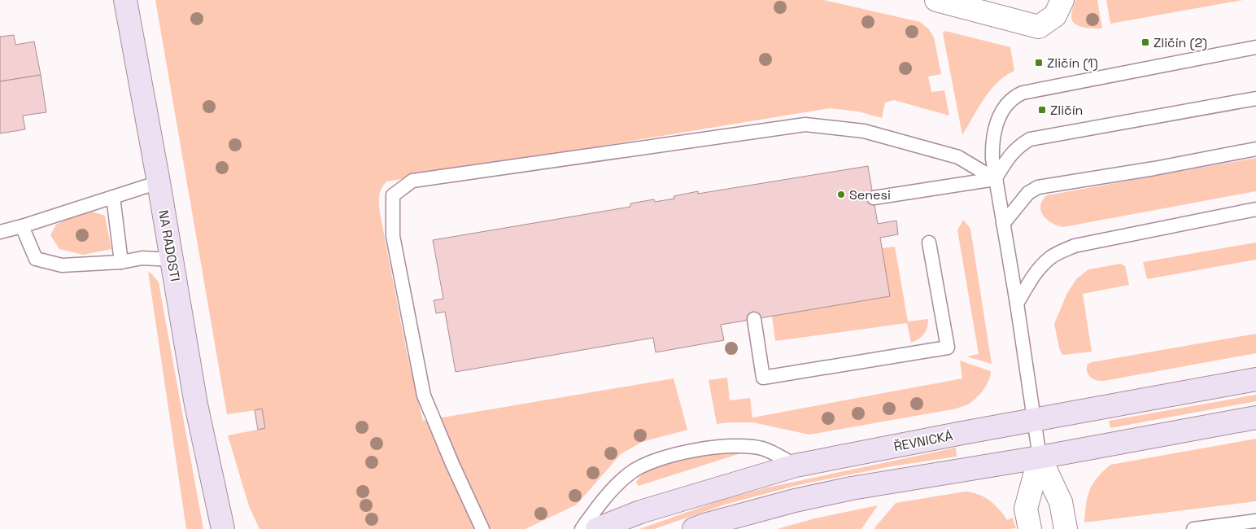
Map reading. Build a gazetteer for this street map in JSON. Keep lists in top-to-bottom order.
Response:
{
  "streets": {
    "main road": ["NA RADOSTI", "ŘEVNICKÁ"]
  },
  "places": {
    "transit": ["Zličín (2)", "Zličín (1)", "Zličín"],
    "other": ["Senesi"]
  }
}
